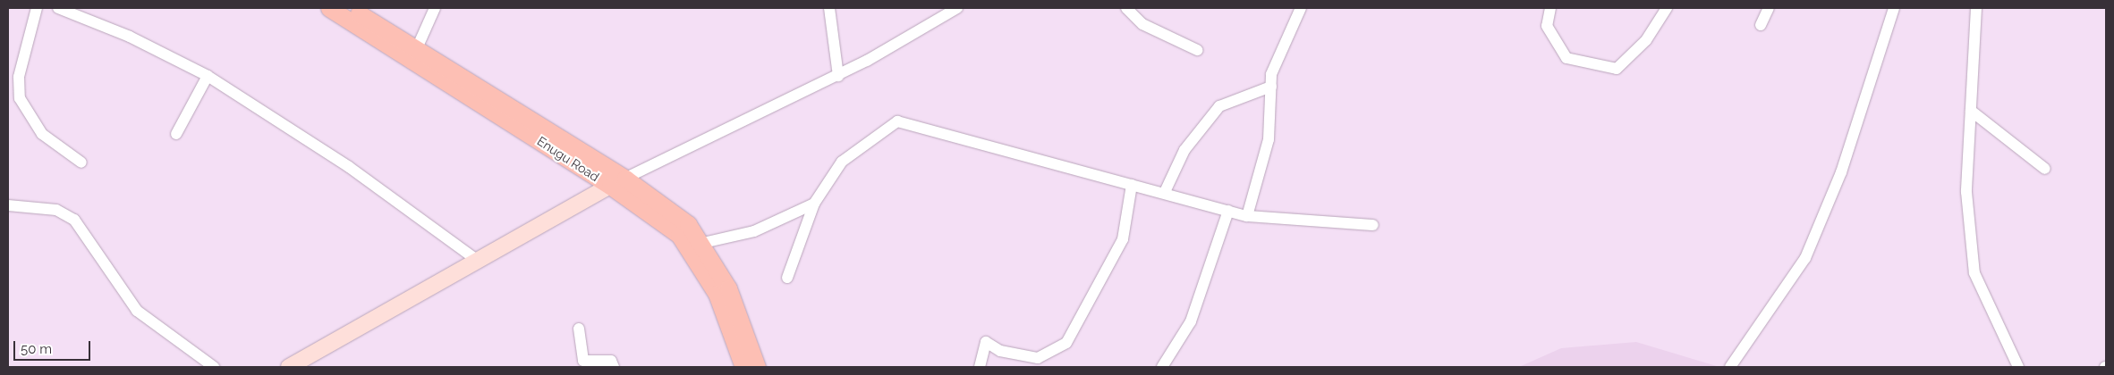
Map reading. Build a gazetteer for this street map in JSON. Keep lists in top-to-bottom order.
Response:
{
  "streets": {
    "main road": ["Enugu Road"]
  },
  "scale_bar": "50 m"
}
